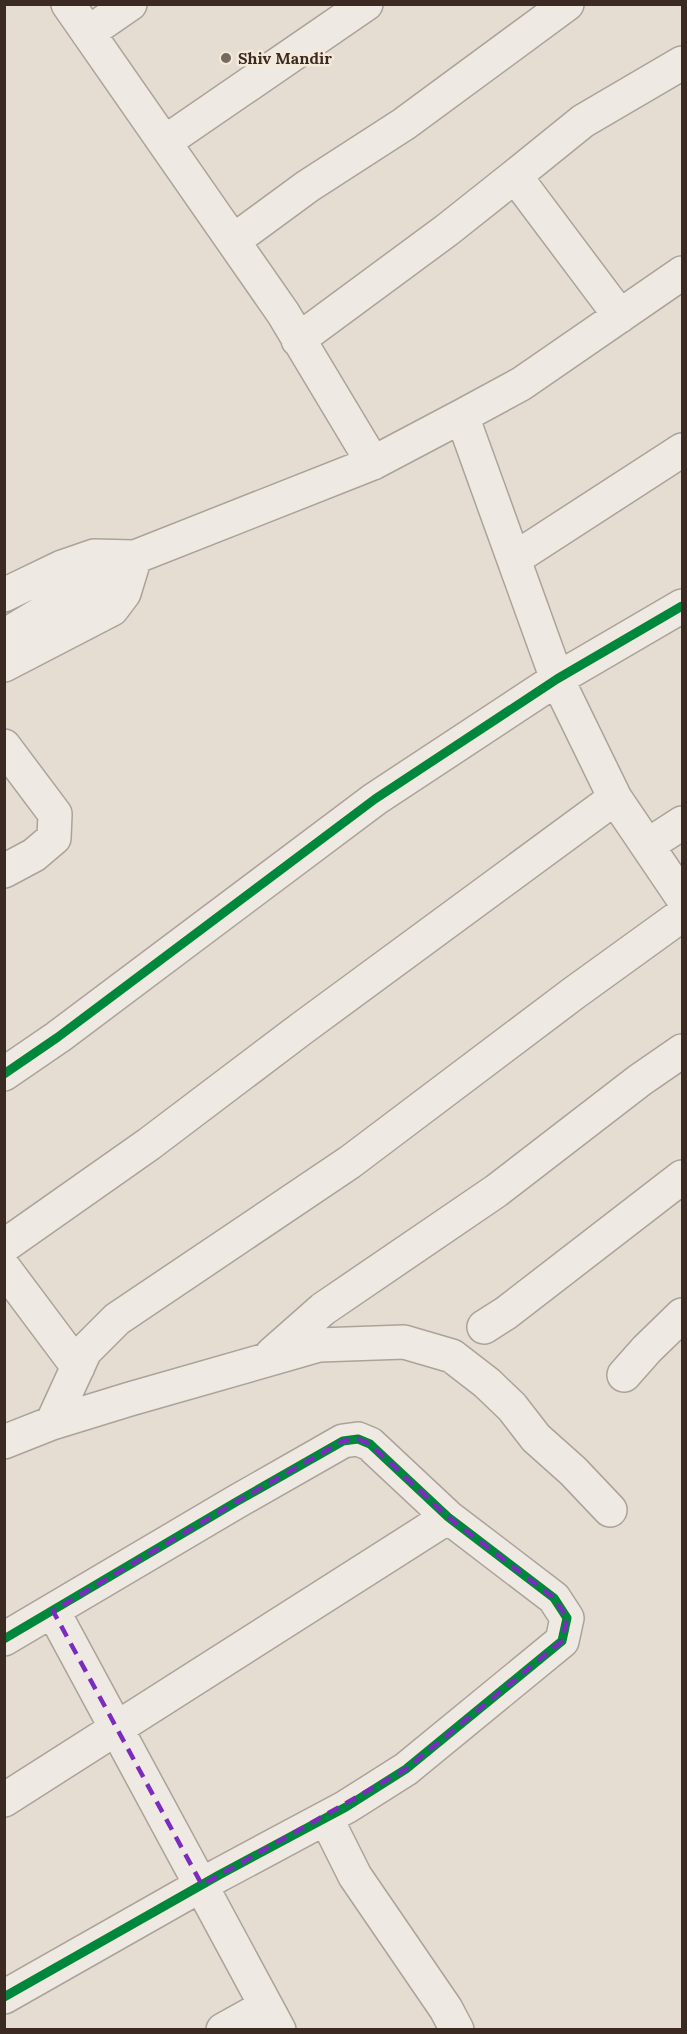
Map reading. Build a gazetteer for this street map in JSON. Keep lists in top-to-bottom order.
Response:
{
  "places": ["Shiv Mandir"]
}
